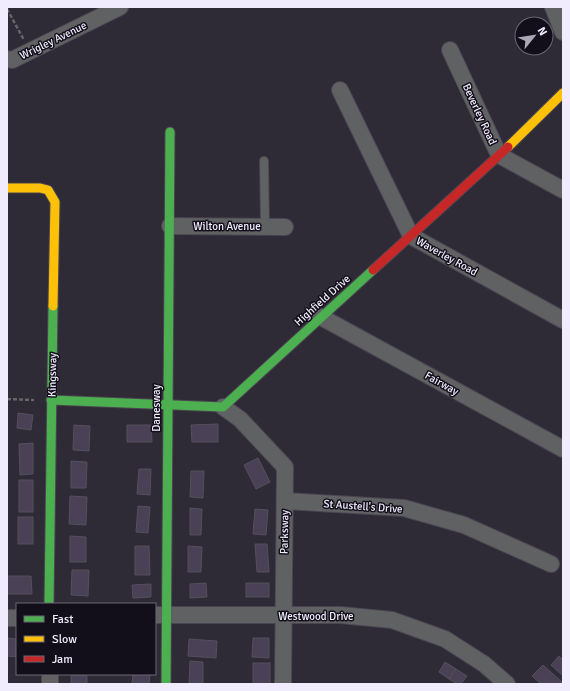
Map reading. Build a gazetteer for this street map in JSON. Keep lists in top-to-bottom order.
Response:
{
  "streets": {
    "street": [
      "Wrigley Avenue",
      "Beverley Road",
      "Wilton Avenue",
      "Waverley Road",
      "Highfield Drive",
      "Kingsway",
      "Fairway",
      "Danesway",
      "St Austell's Drive",
      "Parksway",
      "Westwood Drive"
    ]
  },
  "crossings": [
    ["Beverley Road", "Highfield Drive"],
    ["Wilton Avenue", "Danesway"],
    ["Waverley Road", "Highfield Drive"],
    ["Highfield Drive", "Fairway"],
    ["Highfield Drive", "Parksway"],
    ["Danesway", "Westwood Drive"],
    ["St Austell's Drive", "Parksway"],
    ["Parksway", "Westwood Drive"]
  ],
  "legend": ["Fast", "Slow", "Jam"],
  "north": "top right"
}
